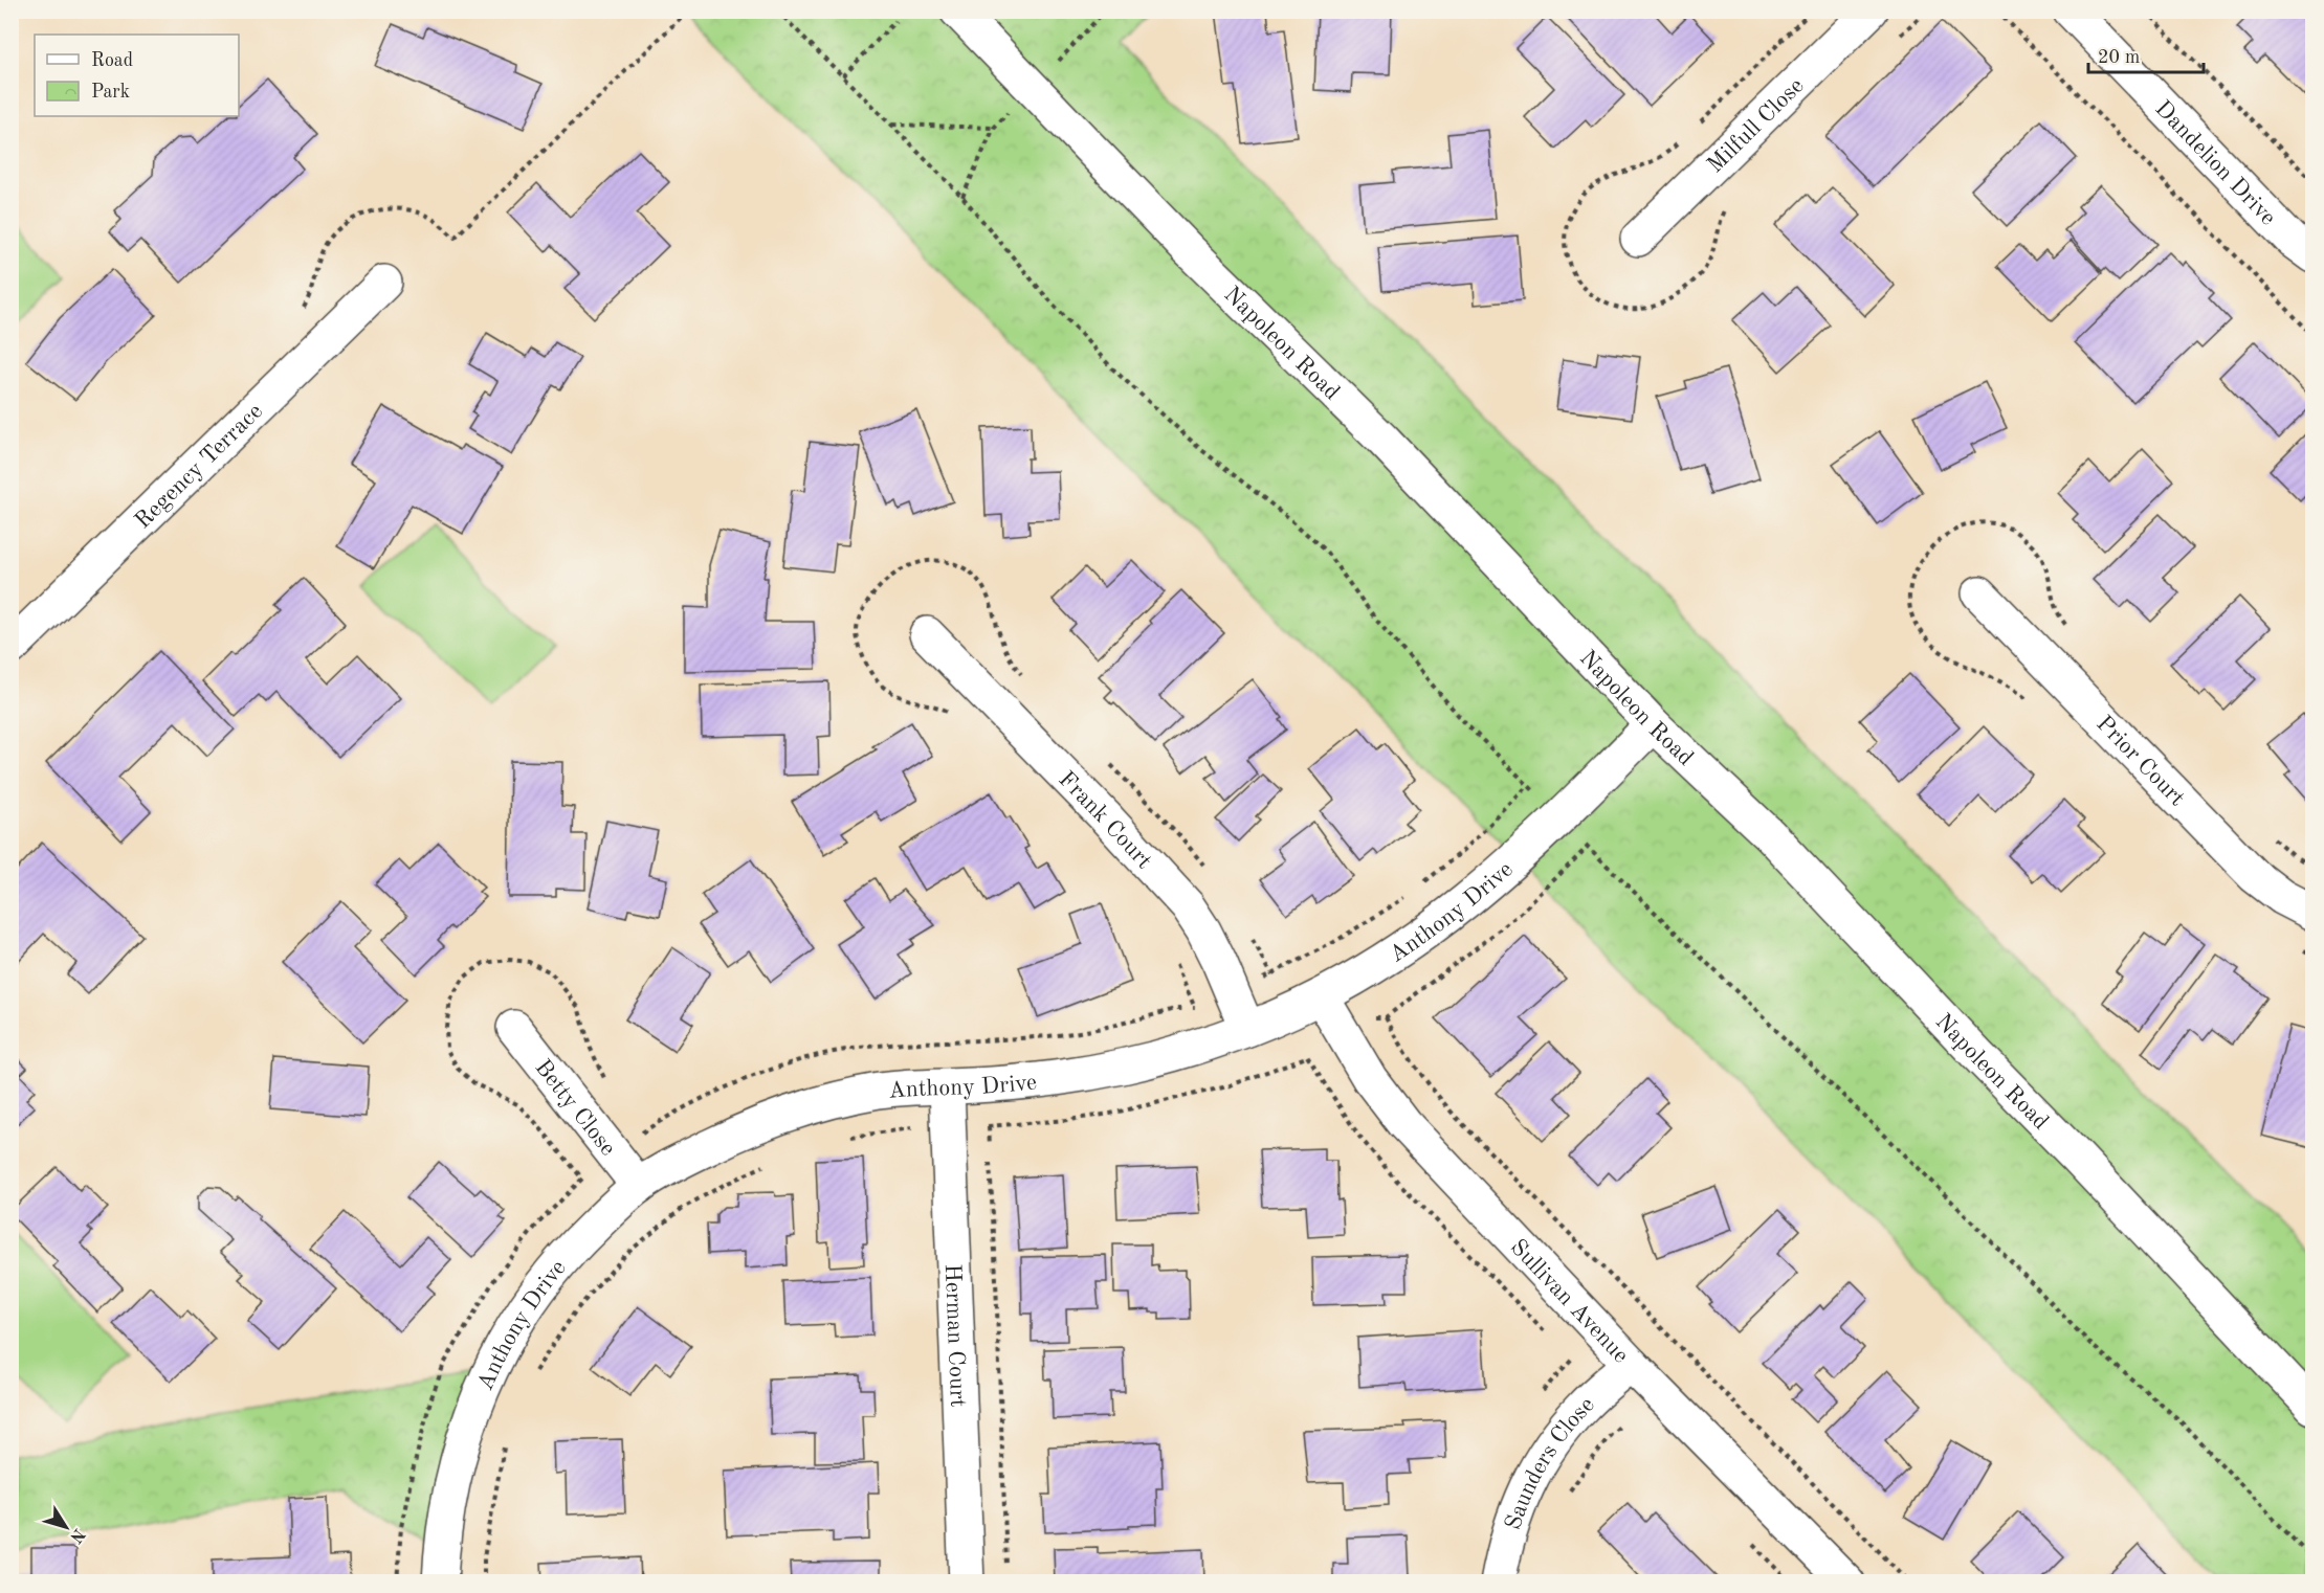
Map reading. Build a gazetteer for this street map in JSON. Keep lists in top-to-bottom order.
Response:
{
  "streets": {
    "street": [
      "Milfull Close",
      "Dandelion Drive",
      "Napoleon Road",
      "Regency Terrace",
      "Prior Court",
      "Frank Court",
      "Anthony Drive",
      "Betty Close",
      "Sullivan Avenue",
      "Herman Court",
      "Saunders Close"
    ]
  },
  "crossings": [
    ["Napoleon Road", "Anthony Drive"],
    ["Frank Court", "Anthony Drive"],
    ["Anthony Drive", "Betty Close"],
    ["Anthony Drive", "Sullivan Avenue"],
    ["Anthony Drive", "Herman Court"],
    ["Sullivan Avenue", "Saunders Close"]
  ],
  "legend": ["Road", "Park"],
  "scale_bar": "20 m",
  "north": "bottom right"
}
